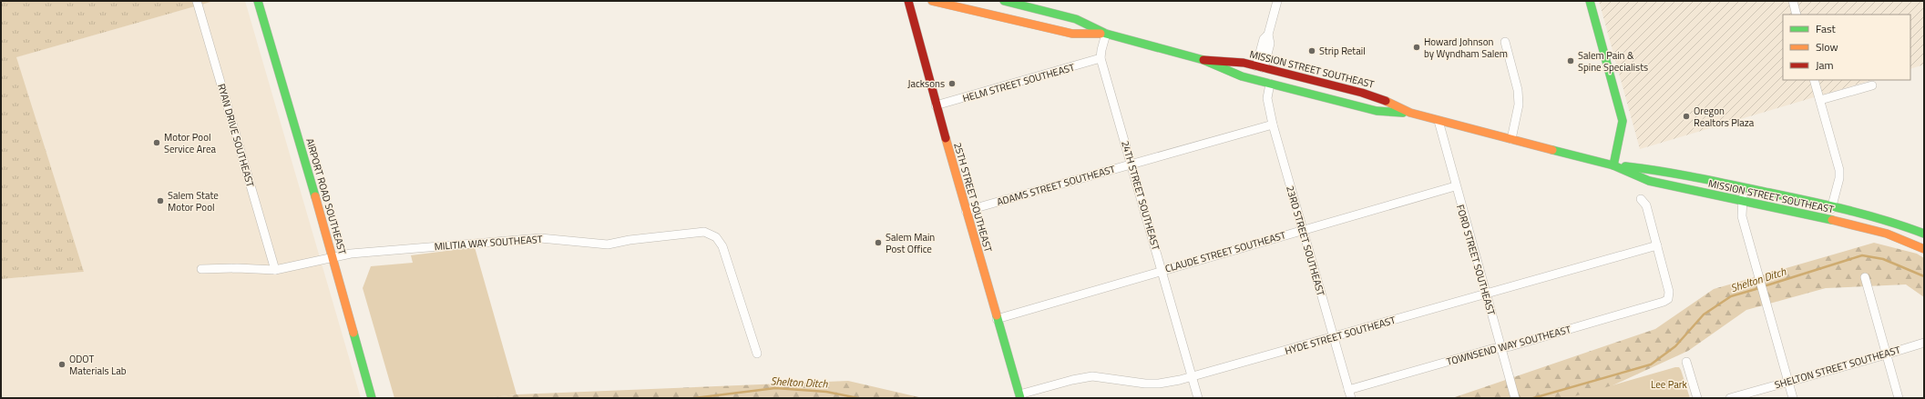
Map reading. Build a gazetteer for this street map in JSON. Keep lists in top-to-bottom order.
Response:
{
  "streets": {
    "main road": ["MISSION STREET SOUTHEAST", "AIRPORT ROAD SOUTHEAST", "25TH STREET SOUTHEAST"],
    "street": [
      "HELM STREET SOUTHEAST",
      "RYAN DRIVE SOUTHEAST",
      "ADAMS STREET SOUTHEAST",
      "24TH STREET SOUTHEAST",
      "23RD STREET SOUTHEAST",
      "MILITIA WAY SOUTHEAST",
      "CLAUDE STREET SOUTHEAST",
      "FORD STREET SOUTHEAST",
      "HYDE STREET SOUTHEAST",
      "TOWNSEND WAY SOUTHEAST",
      "SHELTON STREET SOUTHEAST"
    ]
  },
  "crossings": [
    ["MISSION STREET SOUTHEAST", "24TH STREET SOUTHEAST"],
    ["MISSION STREET SOUTHEAST", "23RD STREET SOUTHEAST"],
    ["MISSION STREET SOUTHEAST", "FORD STREET SOUTHEAST"],
    ["HELM STREET SOUTHEAST", "24TH STREET SOUTHEAST"],
    ["HELM STREET SOUTHEAST", "25TH STREET SOUTHEAST"],
    ["RYAN DRIVE SOUTHEAST", "MILITIA WAY SOUTHEAST"],
    ["ADAMS STREET SOUTHEAST", "24TH STREET SOUTHEAST"],
    ["ADAMS STREET SOUTHEAST", "25TH STREET SOUTHEAST"],
    ["ADAMS STREET SOUTHEAST", "23RD STREET SOUTHEAST"],
    ["24TH STREET SOUTHEAST", "CLAUDE STREET SOUTHEAST"],
    ["24TH STREET SOUTHEAST", "HYDE STREET SOUTHEAST"],
    ["AIRPORT ROAD SOUTHEAST", "MILITIA WAY SOUTHEAST"],
    ["25TH STREET SOUTHEAST", "CLAUDE STREET SOUTHEAST"],
    ["25TH STREET SOUTHEAST", "HYDE STREET SOUTHEAST"],
    ["23RD STREET SOUTHEAST", "CLAUDE STREET SOUTHEAST"],
    ["23RD STREET SOUTHEAST", "HYDE STREET SOUTHEAST"],
    ["23RD STREET SOUTHEAST", "TOWNSEND WAY SOUTHEAST"],
    ["CLAUDE STREET SOUTHEAST", "FORD STREET SOUTHEAST"],
    ["FORD STREET SOUTHEAST", "HYDE STREET SOUTHEAST"],
    ["FORD STREET SOUTHEAST", "TOWNSEND WAY SOUTHEAST"],
    ["HYDE STREET SOUTHEAST", "TOWNSEND WAY SOUTHEAST"]
  ],
  "water": ["Shelton Ditch"],
  "parks": ["Lee Park"],
  "places": [
    "Howard Johnson by Wyndham Salem",
    "Strip Retail",
    "Salem Pain & Spine Specialists",
    "Jacksons",
    "Oregon Realtors Plaza",
    "Motor Pool Service Area",
    "Salem State Motor Pool",
    "Salem Main Post Office",
    "ODOT Materials Lab"
  ],
  "legend": ["Fast", "Slow", "Jam"]
}
